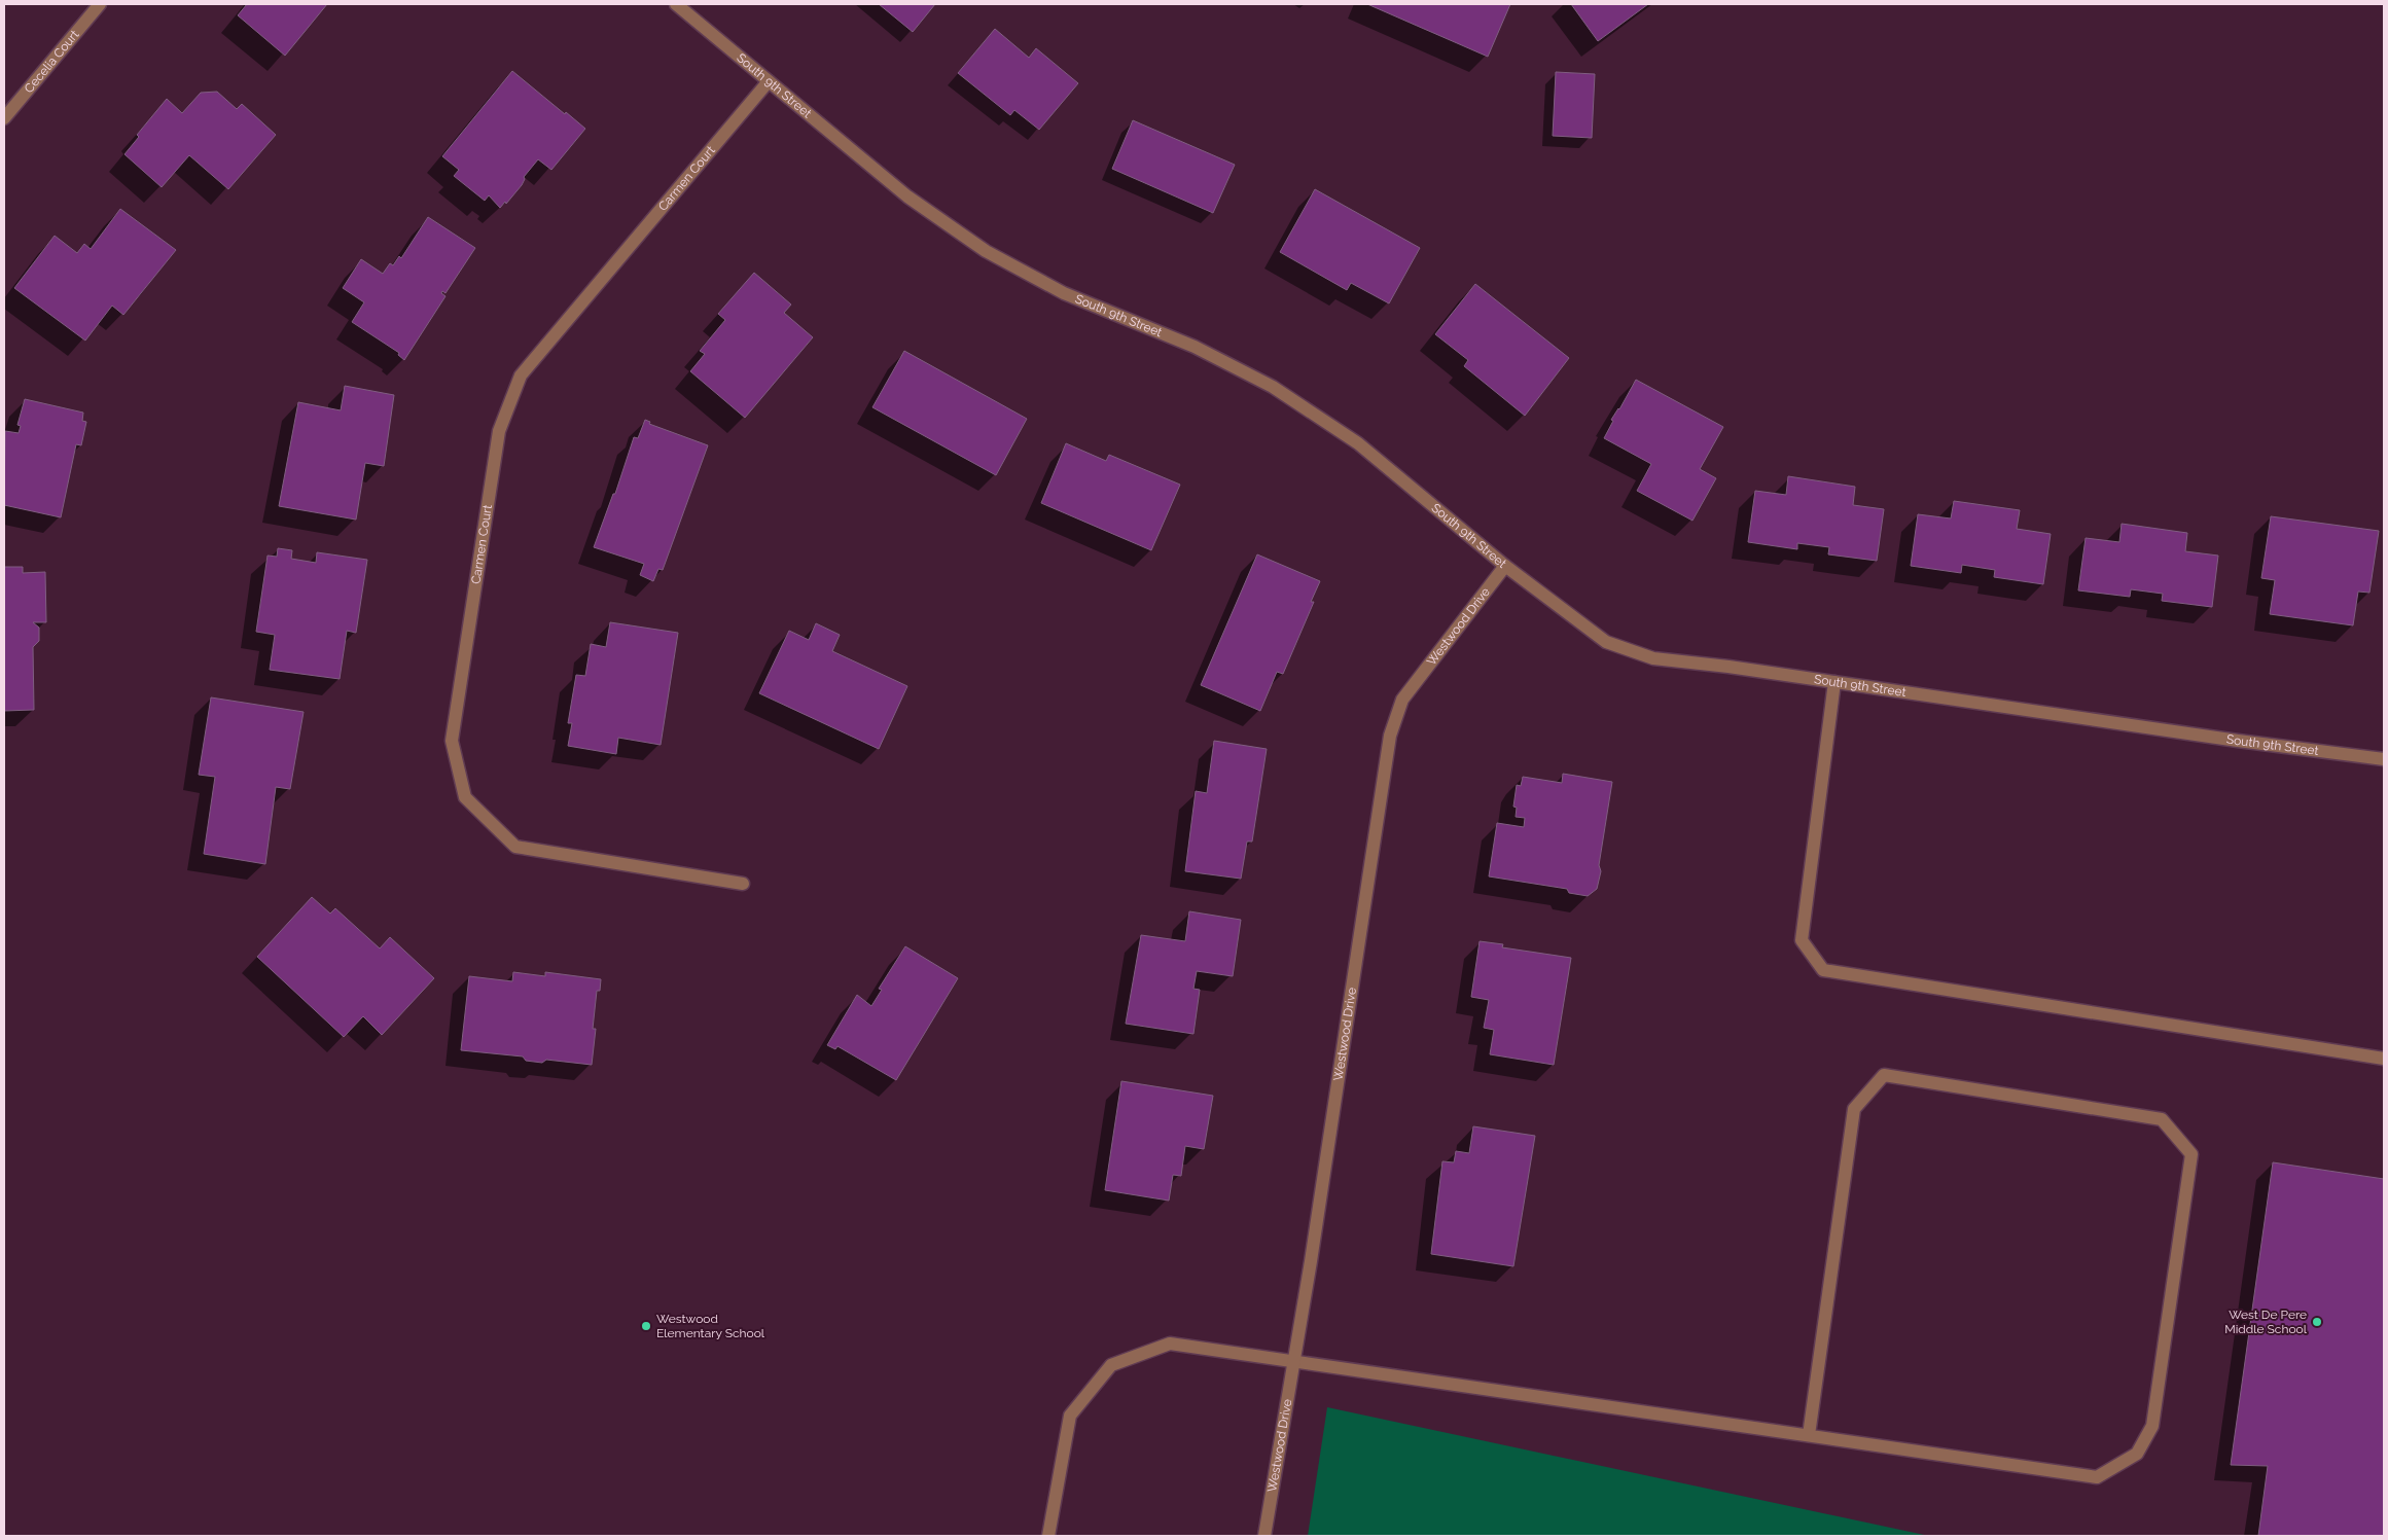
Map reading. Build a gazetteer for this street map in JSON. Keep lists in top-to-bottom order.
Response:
{
  "streets": {
    "street": [
      "Cecelia Court",
      "South 9th Street",
      "Carmen Court",
      "Westwood Drive"
    ]
  },
  "crossings": [
    ["South 9th Street", "Carmen Court"],
    ["South 9th Street", "Westwood Drive"]
  ],
  "places": ["West De Pere Middle School", "Westwood Elementary School"]
}
